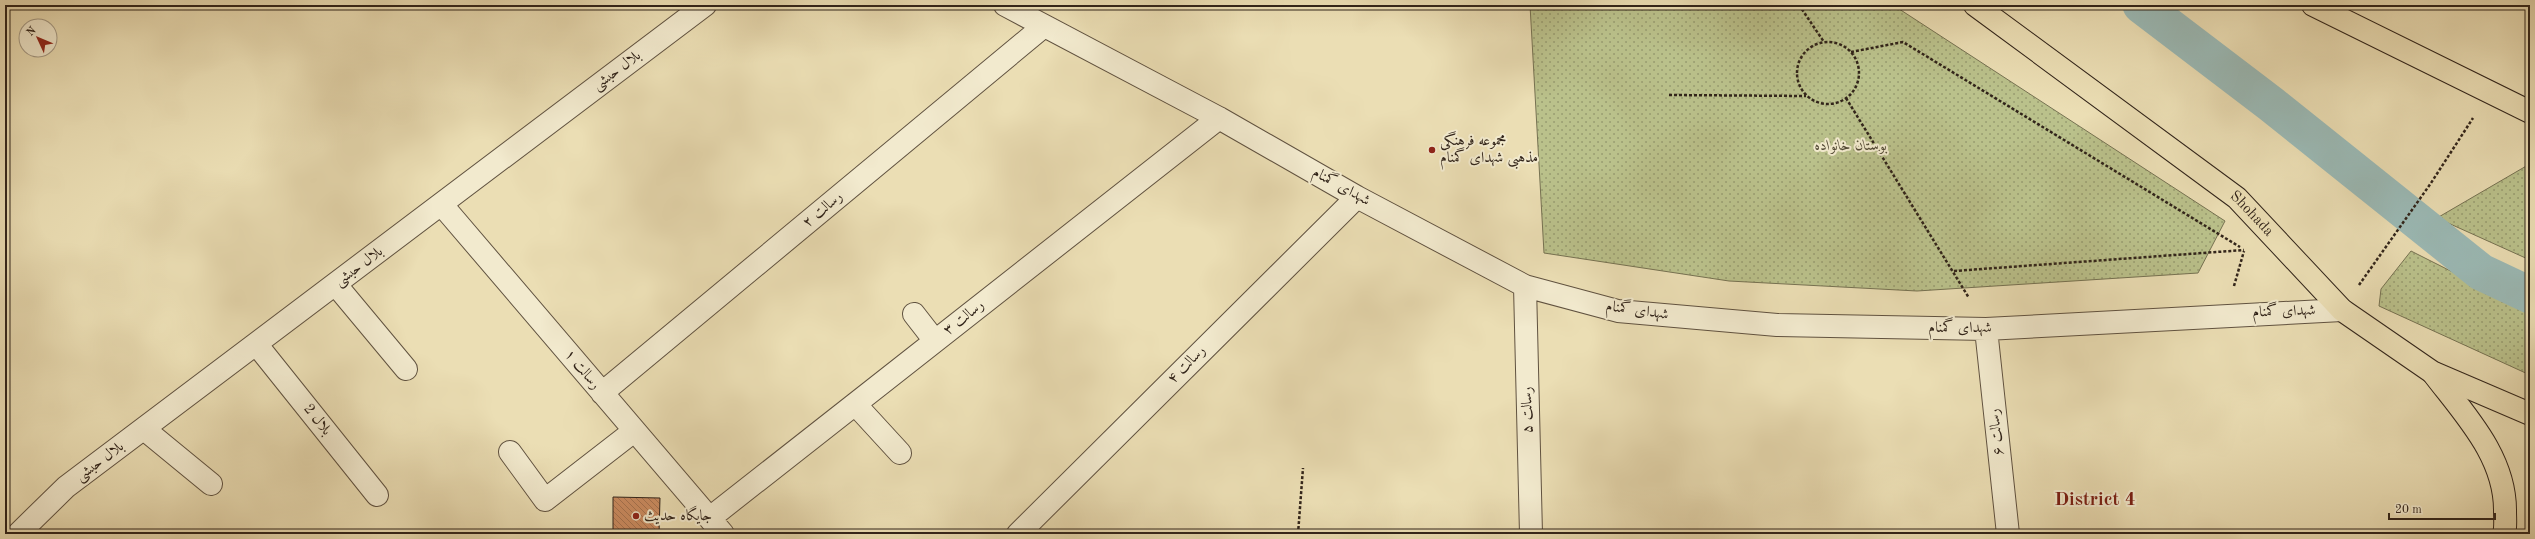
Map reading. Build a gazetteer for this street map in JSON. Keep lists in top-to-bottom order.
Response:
{
  "streets": {
    "main road": ["Shohada"],
    "street": [
      "بلال حبشی",
      "شهدای گمنام",
      "رسالت ۲",
      "رسالت ۳",
      "رسالت ۴",
      "رسالت ۱",
      "رسالت ۵",
      "بلال 2",
      "رسالت ۶"
    ]
  },
  "crossings": [
    ["بلال حبشی", "رسالت ۱"],
    ["بلال حبشی", "بلال 2"],
    ["شهدای گمنام", "رسالت ۲"],
    ["شهدای گمنام", "Shohada"],
    ["شهدای گمنام", "رسالت ۳"],
    ["شهدای گمنام", "رسالت ۴"],
    ["شهدای گمنام", "رسالت ۵"],
    ["شهدای گمنام", "رسالت ۶"],
    ["رسالت ۲", "رسالت ۱"],
    ["رسالت ۳", "رسالت ۱"]
  ],
  "districts": ["District 4"],
  "parks": ["بوستان خانواده"],
  "places": ["مجموعه فرهنگی مذهبی شهدای گمنام", "جایگاه حدیث"],
  "scale_bar": "20 m",
  "north": "top left"
}
